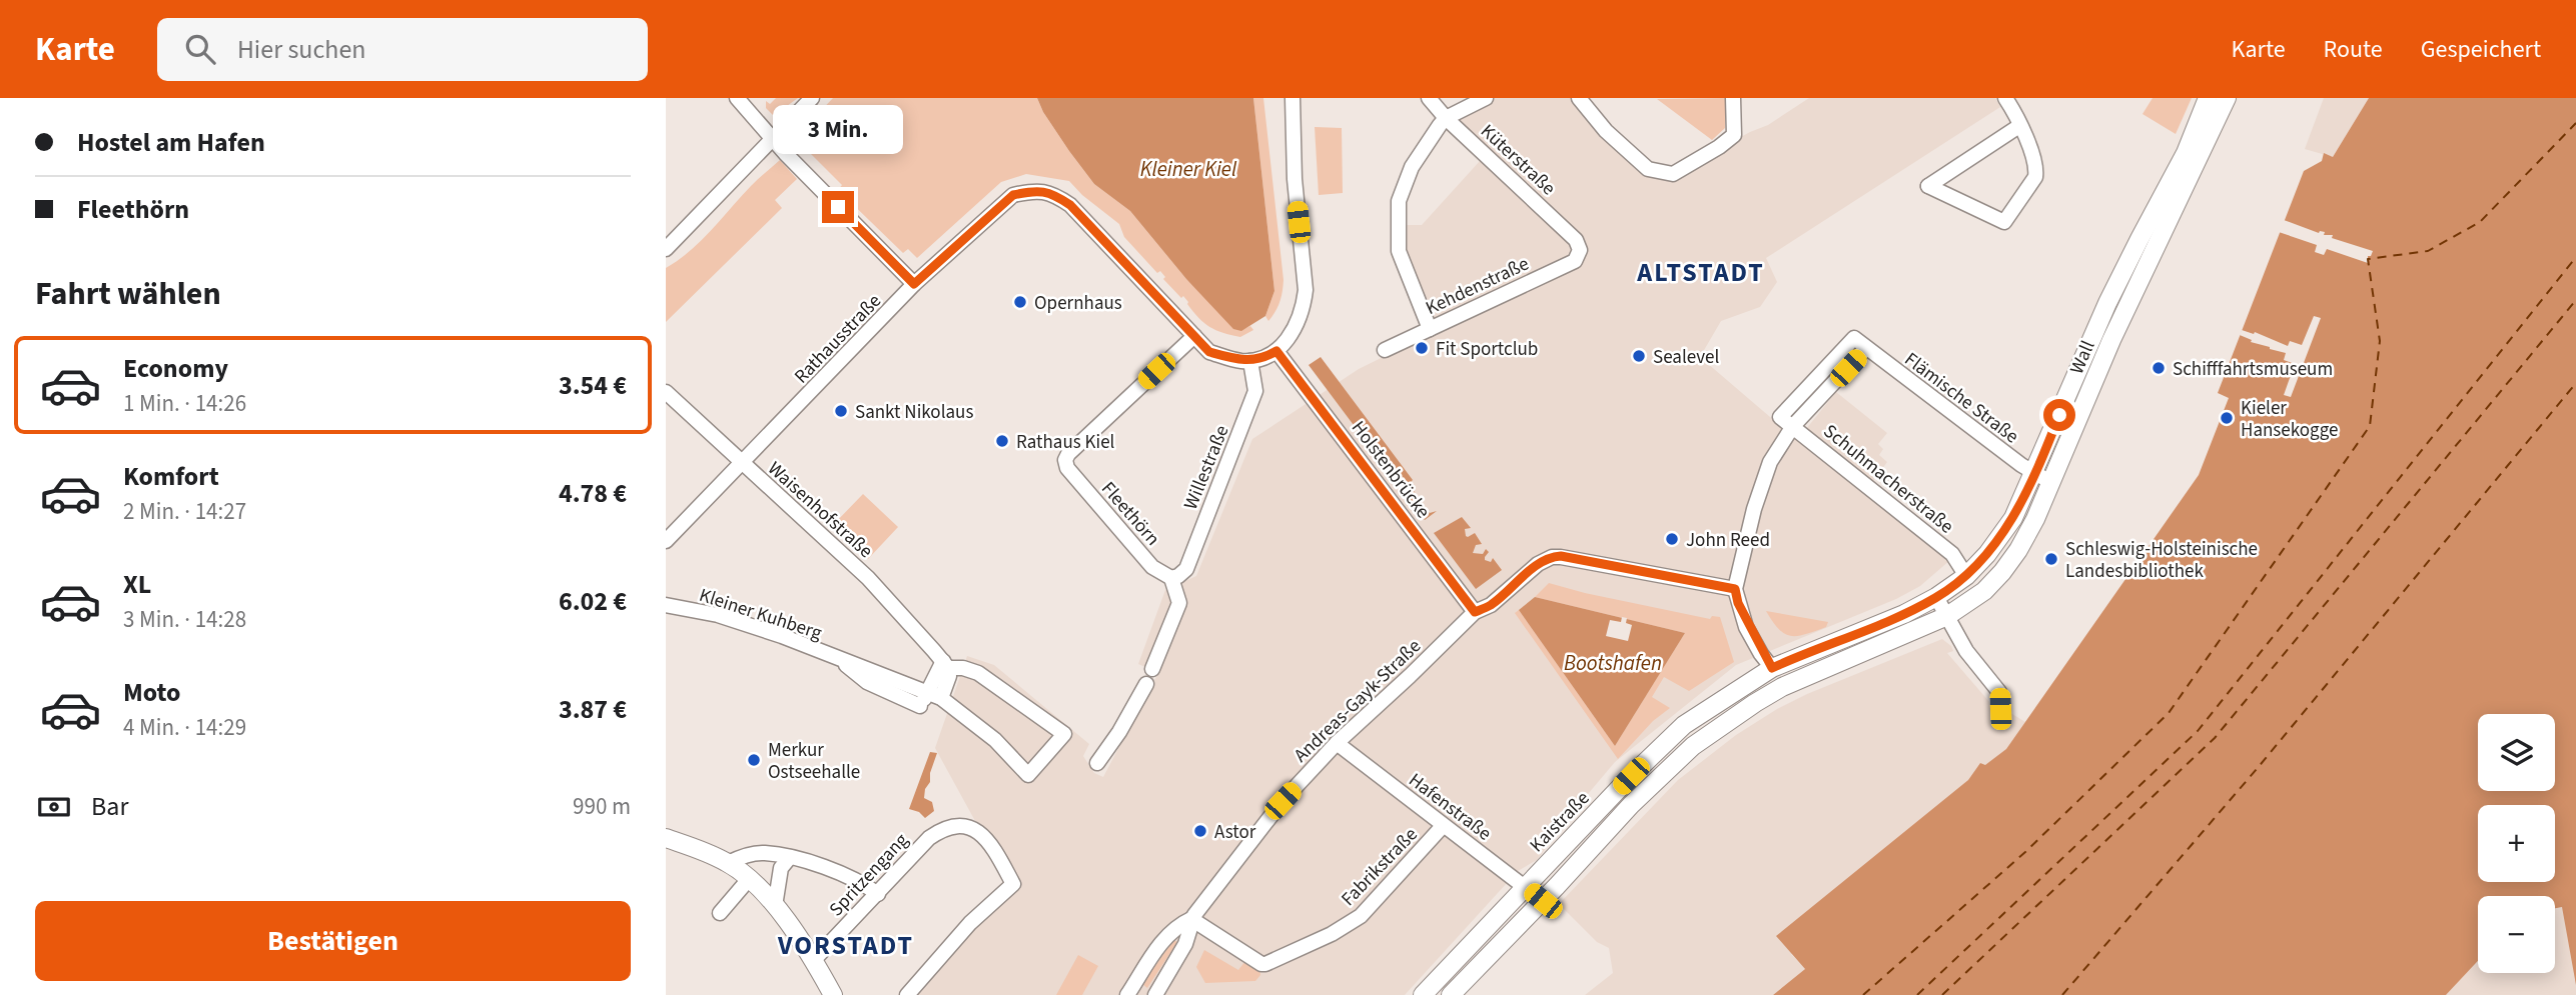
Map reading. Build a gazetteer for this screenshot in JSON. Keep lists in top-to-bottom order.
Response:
{
  "streets": {
    "main road": ["Wall", "Kaistraße"],
    "street": [
      "Küterstraße",
      "Kehdenstraße",
      "Rathausstraße",
      "Flämische Straße",
      "Willestraße",
      "Holstenbrücke",
      "Schuhmacherstraße",
      "Waisenhofstraße",
      "Fleethörn",
      "Kleiner Kuhberg",
      "Andreas-Gayk-Straße",
      "Hafenstraße",
      "Fabrikstraße",
      "Spritzengang"
    ]
  },
  "crossings": [
    ["Küterstraße", "Kehdenstraße"],
    ["Rathausstraße", "Willestraße"],
    ["Rathausstraße", "Waisenhofstraße"],
    ["Rathausstraße", "Fleethörn"],
    ["Wall", "Flämische Straße"],
    ["Wall", "Schuhmacherstraße"],
    ["Wall", "Kaistraße"],
    ["Flämische Straße", "Schuhmacherstraße"],
    ["Willestraße", "Fleethörn"],
    ["Holstenbrücke", "Andreas-Gayk-Straße"],
    ["Waisenhofstraße", "Kleiner Kuhberg"],
    ["Andreas-Gayk-Straße", "Hafenstraße"],
    ["Andreas-Gayk-Straße", "Fabrikstraße"],
    ["Hafenstraße", "Kaistraße"],
    ["Hafenstraße", "Fabrikstraße"]
  ],
  "districts": ["ALTSTADT", "VORSTADT"],
  "water": ["Kleiner Kiel", "Bootshafen"],
  "places": [
    "Opernhaus",
    "Fit Sportclub",
    "Sealevel",
    "Schifffahrtsmuseum",
    "Sankt Nikolaus",
    "Kieler Hansekogge",
    "Rathaus Kiel",
    "John Reed",
    "Schleswig-Holsteinische Landesbibliothek",
    "Merkur Ostseehalle",
    "Astor"
  ],
  "page": {
    "header": "Karte",
    "search": "Hier suchen",
    "nav": ["Karte", "Route", "Gespeichert"],
    "banner": ["Hostel am Hafen", "Fleethörn"],
    "bubble": "3 Min.",
    "heading": "Fahrt wählen",
    "list": [
      {
        "name": "Economy",
        "note": "1 Min. · 14:26",
        "value": "3.54 €"
      },
      {
        "name": "Komfort",
        "note": "2 Min. · 14:27",
        "value": "4.78 €"
      },
      {
        "name": "XL",
        "note": "3 Min. · 14:28",
        "value": "6.02 €"
      },
      {
        "name": "Moto",
        "note": "4 Min. · 14:29",
        "value": "3.87 €"
      }
    ],
    "map_buttons": ["+", "−"],
    "pay": ["Bar", "990 m"],
    "buttons": "Bestätigen"
  }
}
